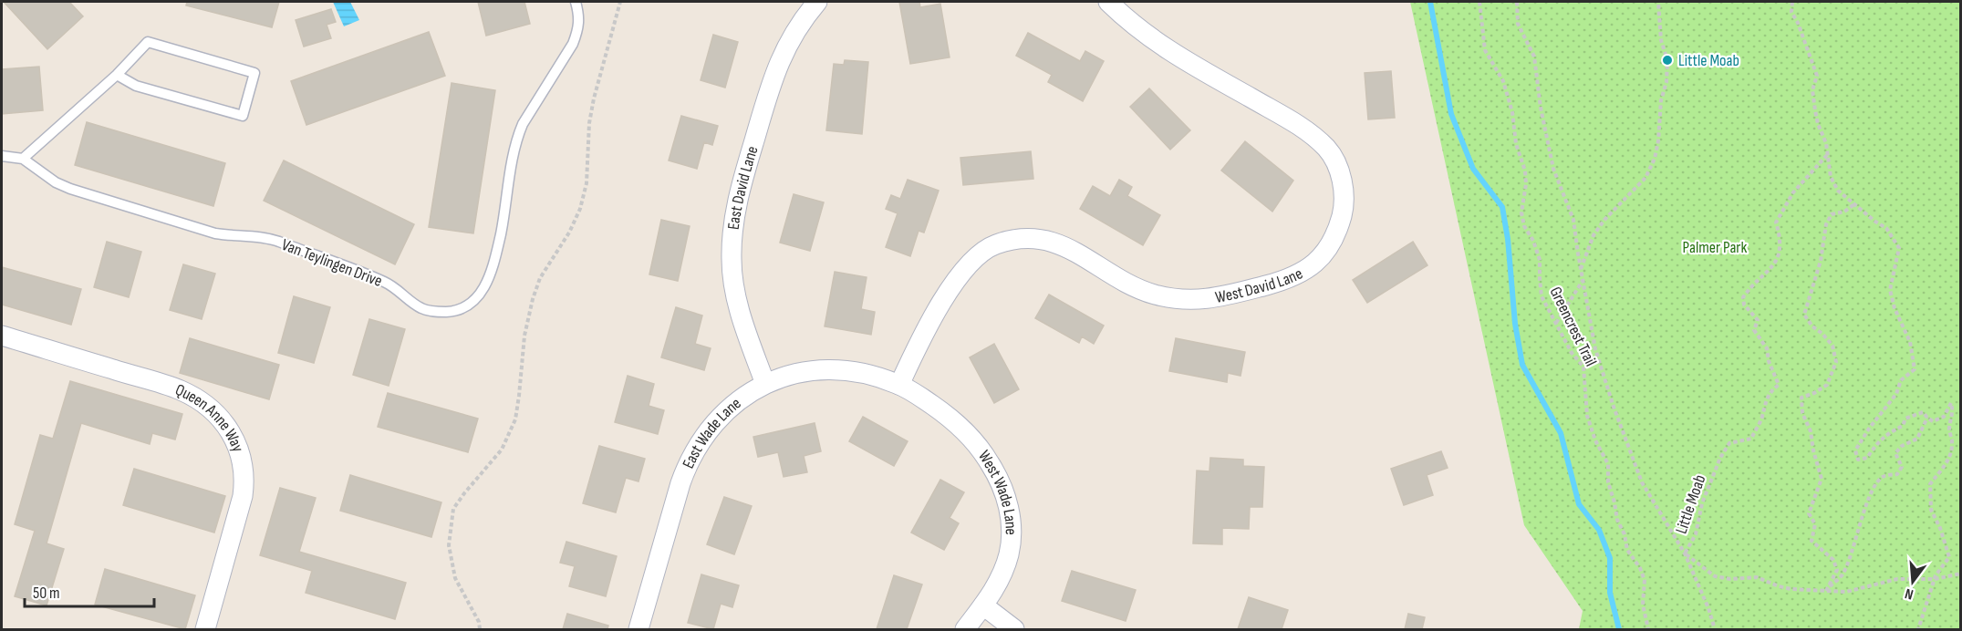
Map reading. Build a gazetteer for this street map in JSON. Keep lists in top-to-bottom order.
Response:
{
  "streets": {
    "street": [
      "East David Lane",
      "West David Lane",
      "Queen Anne Way",
      "East Wade Lane",
      "West Wade Lane"
    ],
    "lane": ["Van Teylingen Drive"],
    "path": ["Greencrest Trail", "Little Moab"]
  },
  "crossings": [
    ["East David Lane", "East Wade Lane"],
    ["West David Lane", "East Wade Lane"],
    ["West David Lane", "West Wade Lane"],
    ["East Wade Lane", "West Wade Lane"]
  ],
  "parks": ["Palmer Park"],
  "places": ["Little Moab"],
  "scale_bar": "50 m",
  "north": "bottom"
}
